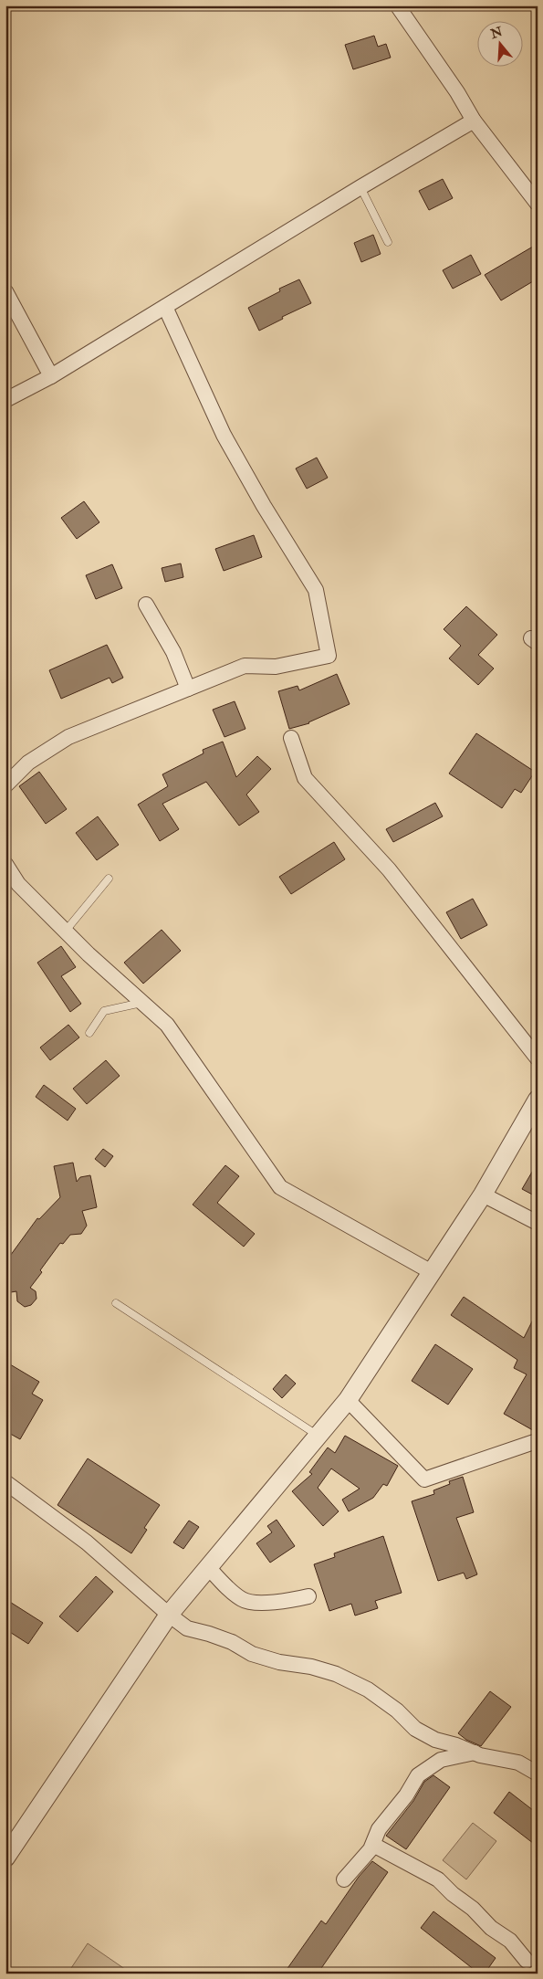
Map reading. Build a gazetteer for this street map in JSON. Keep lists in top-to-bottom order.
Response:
{
  "north": "top"
}
